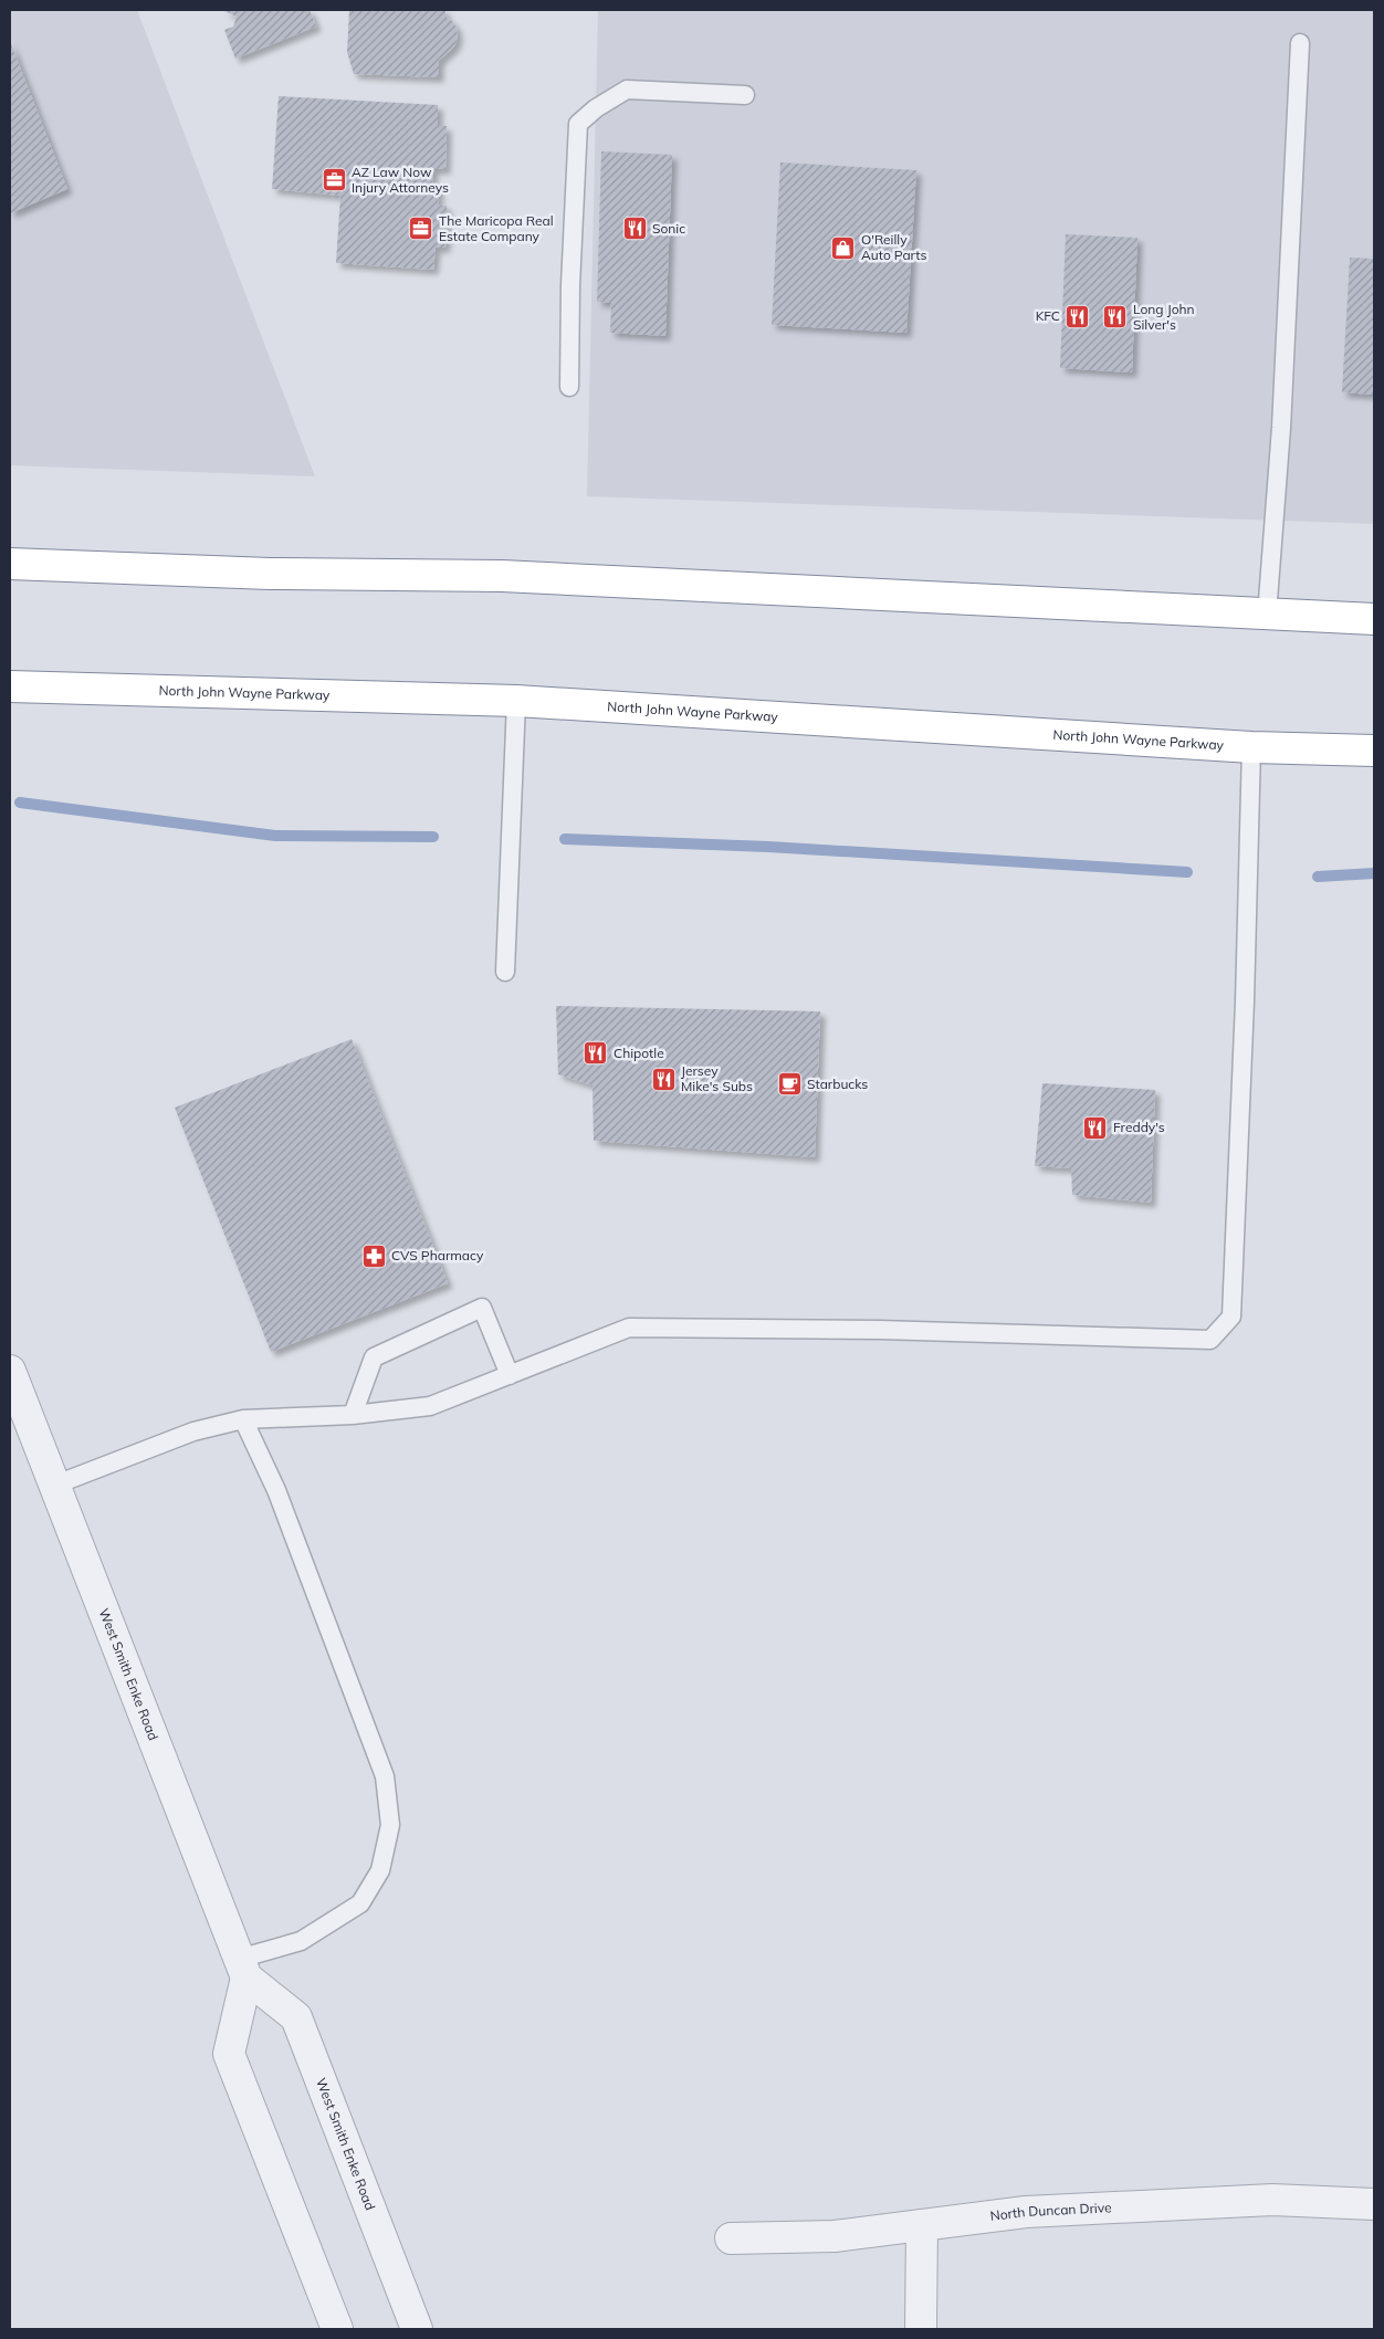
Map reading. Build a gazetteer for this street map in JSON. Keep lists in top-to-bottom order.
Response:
{
  "streets": {
    "highway": ["North John Wayne Parkway"],
    "street": ["West Smith Enke Road", "North Duncan Drive"]
  },
  "places": {
    "office": ["AZ Law Now Injury Attorneys", "The Maricopa Real Estate Company"],
    "restaurant": [
      "Sonic",
      "KFC",
      "Long John Silver's",
      "Chipotle",
      "Jersey Mike's Subs",
      "Freddy's"
    ],
    "shop": ["O'Reilly Auto Parts"],
    "cafe": ["Starbucks"],
    "pharmacy": ["CVS Pharmacy"]
  }
}
